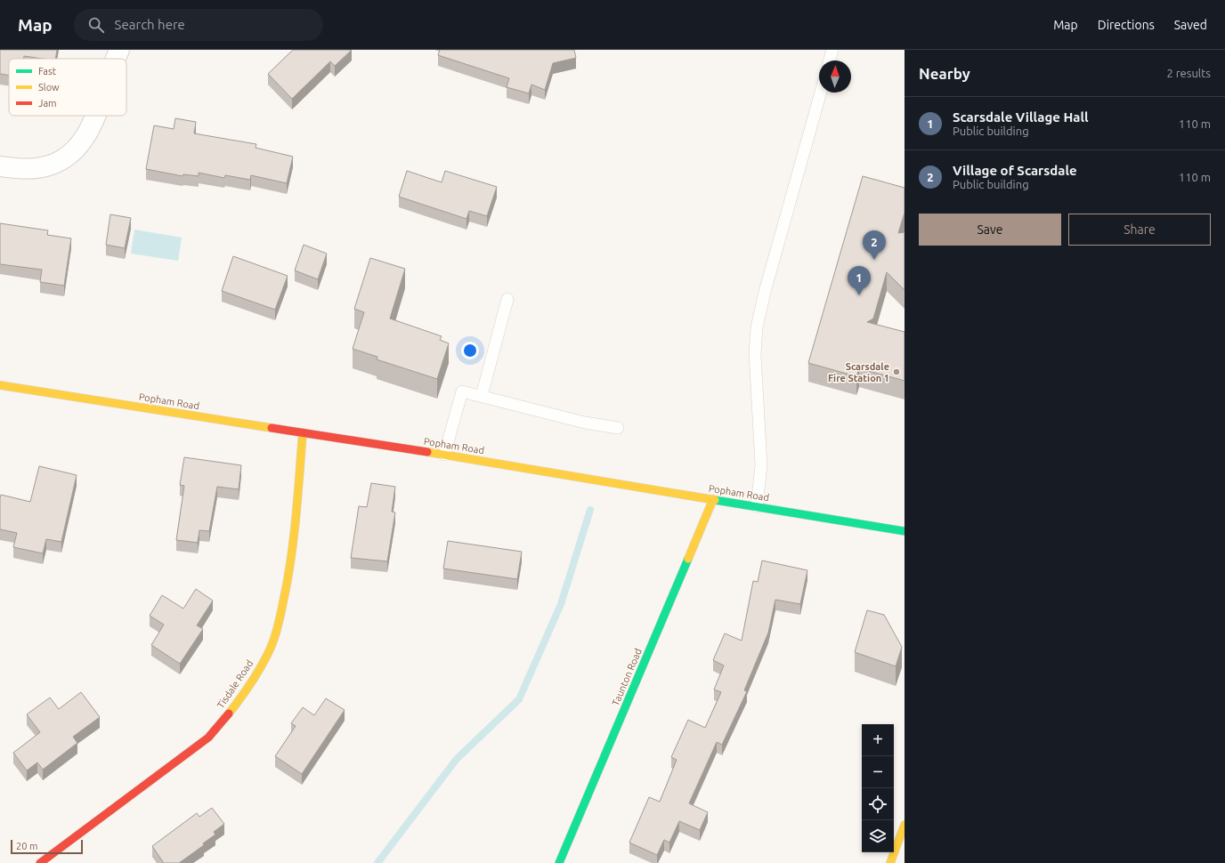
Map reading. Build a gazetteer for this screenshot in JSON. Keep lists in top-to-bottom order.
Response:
{
  "streets": {
    "main road": ["Popham Road", "Taunton Road", "Tisdale Road"]
  },
  "crossings": [
    ["Popham Road", "Taunton Road"],
    ["Popham Road", "Tisdale Road"]
  ],
  "places": ["Scarsdale Fire Station 1"],
  "legend": ["Fast", "Slow", "Jam"],
  "scale_bar": "20 m",
  "north": "top",
  "page": {
    "header": "Map",
    "search": "Search here",
    "nav": ["Map", "Directions", "Saved"],
    "heading": ["Nearby", "2 results"],
    "list": [
      {
        "mark": "1",
        "name": "Scarsdale Village Hall",
        "note": "Public building",
        "value": "110 m"
      },
      {
        "mark": "2",
        "name": "Village of Scarsdale",
        "note": "Public building",
        "value": "110 m"
      }
    ],
    "buttons": ["Save", "Share"],
    "pins": ["2", "1"],
    "map_buttons": ["+", "−"],
    "scale": "20 m"
  }
}
